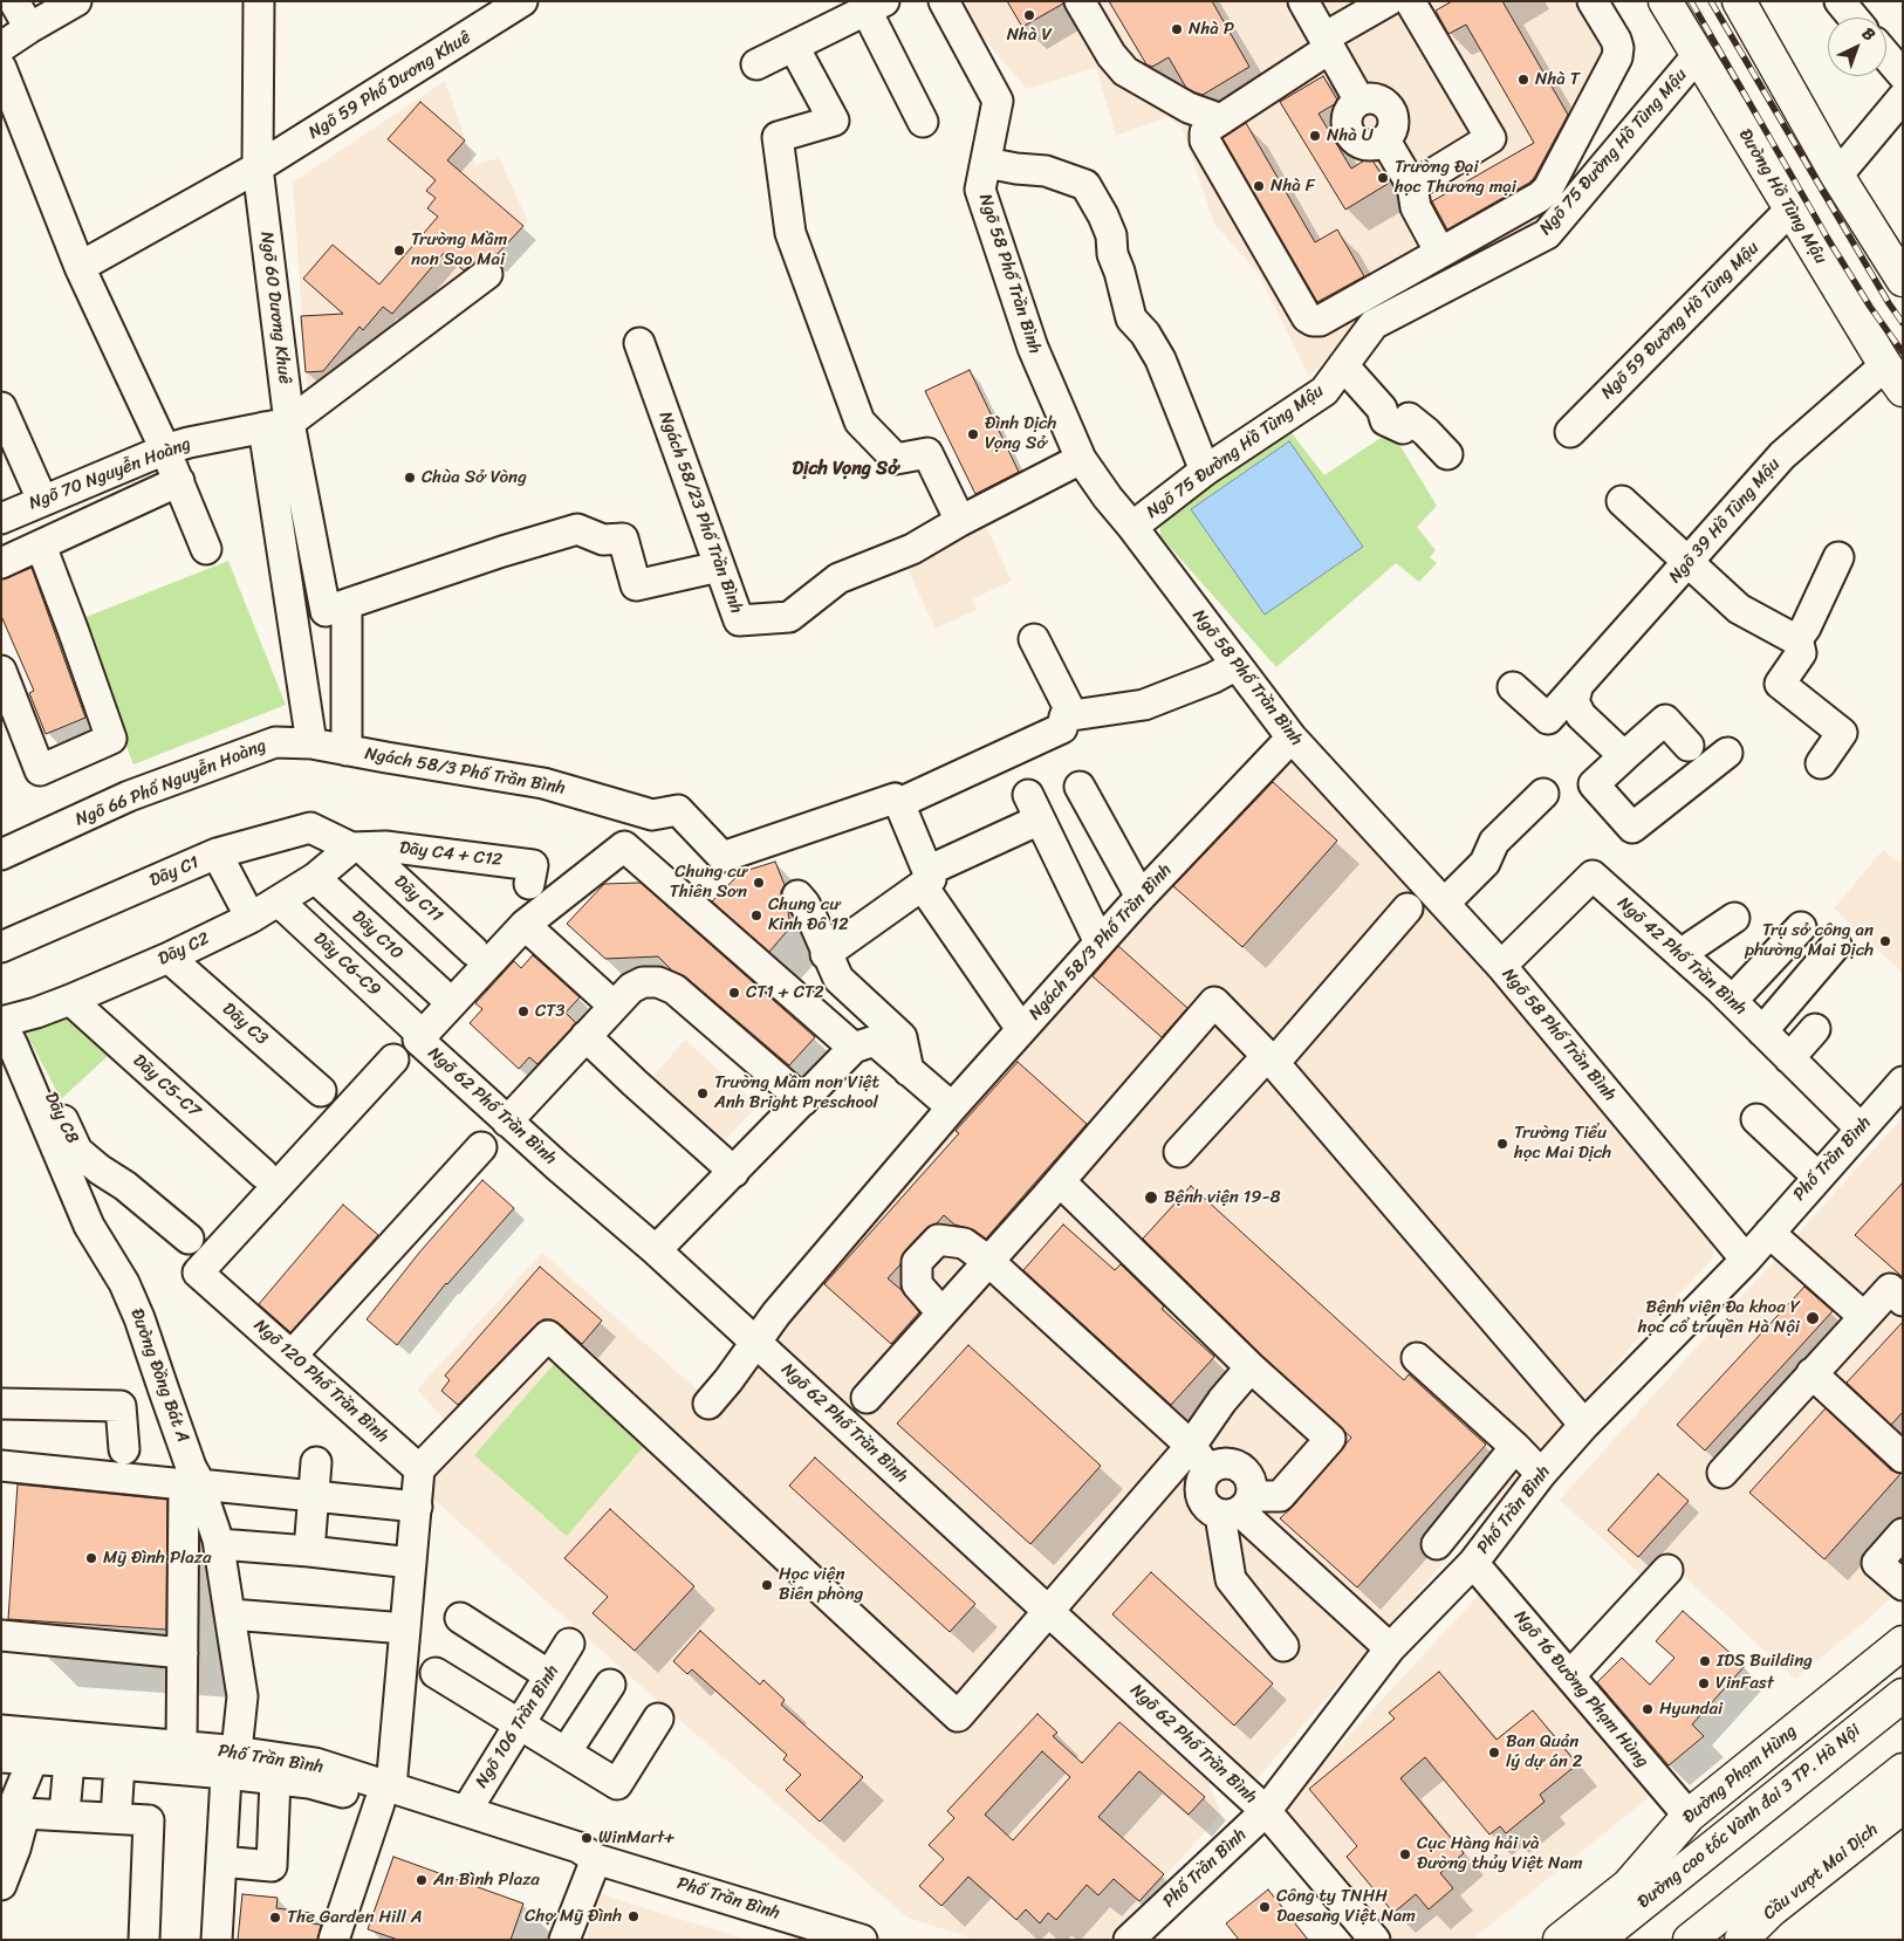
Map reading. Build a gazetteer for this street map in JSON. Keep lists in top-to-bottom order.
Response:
{
  "streets": {
    "main road": [
      "Đường Hồ Tùng Mậu",
      "Đường Phạm Hùng",
      "Đường cao tốc Vành đai 3 TP. Hà Nội",
      "Cầu vượt Mai Dịch"
    ],
    "street": [
      "Ngõ 59 Phố Dương Khuê",
      "Ngõ 75 Đường Hồ Tùng Mậu",
      "Ngõ 58 Phố Trần Bình",
      "Ngõ 60 Dương Khuê",
      "Ngõ 59 Đường Hồ Tùng Mậu",
      "Ngõ 70 Nguyễn Hoàng",
      "Ngách 58/23 Phố Trần Bình",
      "Ngõ 39 Hồ Tùng Mậu",
      "Ngách 58/3 Phố Trần Bình",
      "Ngõ 66 Phố Nguyễn Hoàng",
      "Dãy C4 + C12",
      "Dãy C1",
      "Dãy C11",
      "Dãy C10",
      "Dãy C2",
      "Ngõ 42 Phố Trần Bình",
      "Dãy C6-C9",
      "Dãy C3",
      "Dãy C5-C7",
      "Ngõ 62 Phố Trần Bình",
      "Dãy C8",
      "Phố Trần Bình",
      "Đường Đồng Bát A",
      "Ngõ 120 Phố Trần Bình",
      "Ngõ 16 Đường Phạm Hùng",
      "Ngõ 106 Trần Bình"
    ]
  },
  "crossings": [
    ["Ngõ 59 Phố Dương Khuê", "Ngõ 60 Dương Khuê"],
    ["Ngõ 75 Đường Hồ Tùng Mậu", "Đường Hồ Tùng Mậu"],
    ["Ngõ 75 Đường Hồ Tùng Mậu", "Ngõ 58 Phố Trần Bình"],
    ["Đường Hồ Tùng Mậu", "Ngõ 59 Đường Hồ Tùng Mậu"],
    ["Đường Hồ Tùng Mậu", "Ngõ 39 Hồ Tùng Mậu"],
    ["Ngõ 58 Phố Trần Bình", "Ngách 58/23 Phố Trần Bình"],
    ["Ngõ 58 Phố Trần Bình", "Ngách 58/3 Phố Trần Bình"],
    ["Ngõ 58 Phố Trần Bình", "Ngõ 42 Phố Trần Bình"],
    ["Ngõ 58 Phố Trần Bình", "Phố Trần Bình"],
    ["Ngõ 60 Dương Khuê", "Ngõ 70 Nguyễn Hoàng"],
    ["Ngõ 60 Dương Khuê", "Ngách 58/3 Phố Trần Bình"],
    ["Ngách 58/3 Phố Trần Bình", "Ngõ 66 Phố Nguyễn Hoàng"],
    ["Ngách 58/3 Phố Trần Bình", "Ngõ 62 Phố Trần Bình"],
    ["Dãy C4 + C12", "Dãy C1"],
    ["Dãy C4 + C12", "Dãy C11"],
    ["Dãy C4 + C12", "Dãy C2"],
    ["Dãy C1", "Dãy C11"],
    ["Dãy C1", "Dãy C2"],
    ["Dãy C11", "Dãy C2"],
    ["Dãy C10", "Dãy C2"],
    ["Dãy C2", "Dãy C6-C9"],
    ["Dãy C2", "Dãy C3"],
    ["Dãy C2", "Dãy C5-C7"],
    ["Dãy C2", "Dãy C8"],
    ["Dãy C2", "Đường Đồng Bát A"],
    ["Ngõ 42 Phố Trần Bình", "Phố Trần Bình"],
    ["Dãy C6-C9", "Ngõ 62 Phố Trần Bình"],
    ["Ngõ 62 Phố Trần Bình", "Phố Trần Bình"],
    ["Dãy C8", "Đường Đồng Bát A"],
    ["Phố Trần Bình", "Đường Đồng Bát A"],
    ["Phố Trần Bình", "Ngõ 16 Đường Phạm Hùng"],
    ["Phố Trần Bình", "Ngõ 106 Trần Bình"],
    ["Ngõ 16 Đường Phạm Hùng", "Đường Phạm Hùng"]
  ],
  "districts": ["Dịch Vọng Sở"],
  "places": [
    "Nhà V",
    "Nhà P",
    "Nhà T",
    "Nhà U",
    "Trường Đại học Thương mại",
    "Nhà F",
    "Trường Mầm non Sao Mai",
    "Đình Dịch Vọng Sở",
    "Chùa Sở Vòng",
    "Chung cư Thiên Sơn",
    "Chung cư Kinh Đô 12",
    "Trụ sở công an phường Mai Dịch",
    "CT1 + CT2",
    "CT3",
    "Trường Mầm non Việt Anh Bright Preschool",
    "Trường Tiểu học Mai Dịch",
    "Bệnh viện 19-8",
    "Bệnh viện Đa khoa Y học cổ truyền Hà Nội",
    "Mỹ Đình Plaza",
    "Học viện Biên phòng",
    "IDS Building",
    "VinFast",
    "Hyundai",
    "Ban Quản lý dự án 2",
    "WinMart+",
    "Cục Hàng hải và Đường thủy Việt Nam",
    "An Bình Plaza",
    "Công ty TNHH Daesang Việt Nam",
    "Chợ Mỹ Đình",
    "The Garden Hill A"
  ],
  "north": "top right"
}
